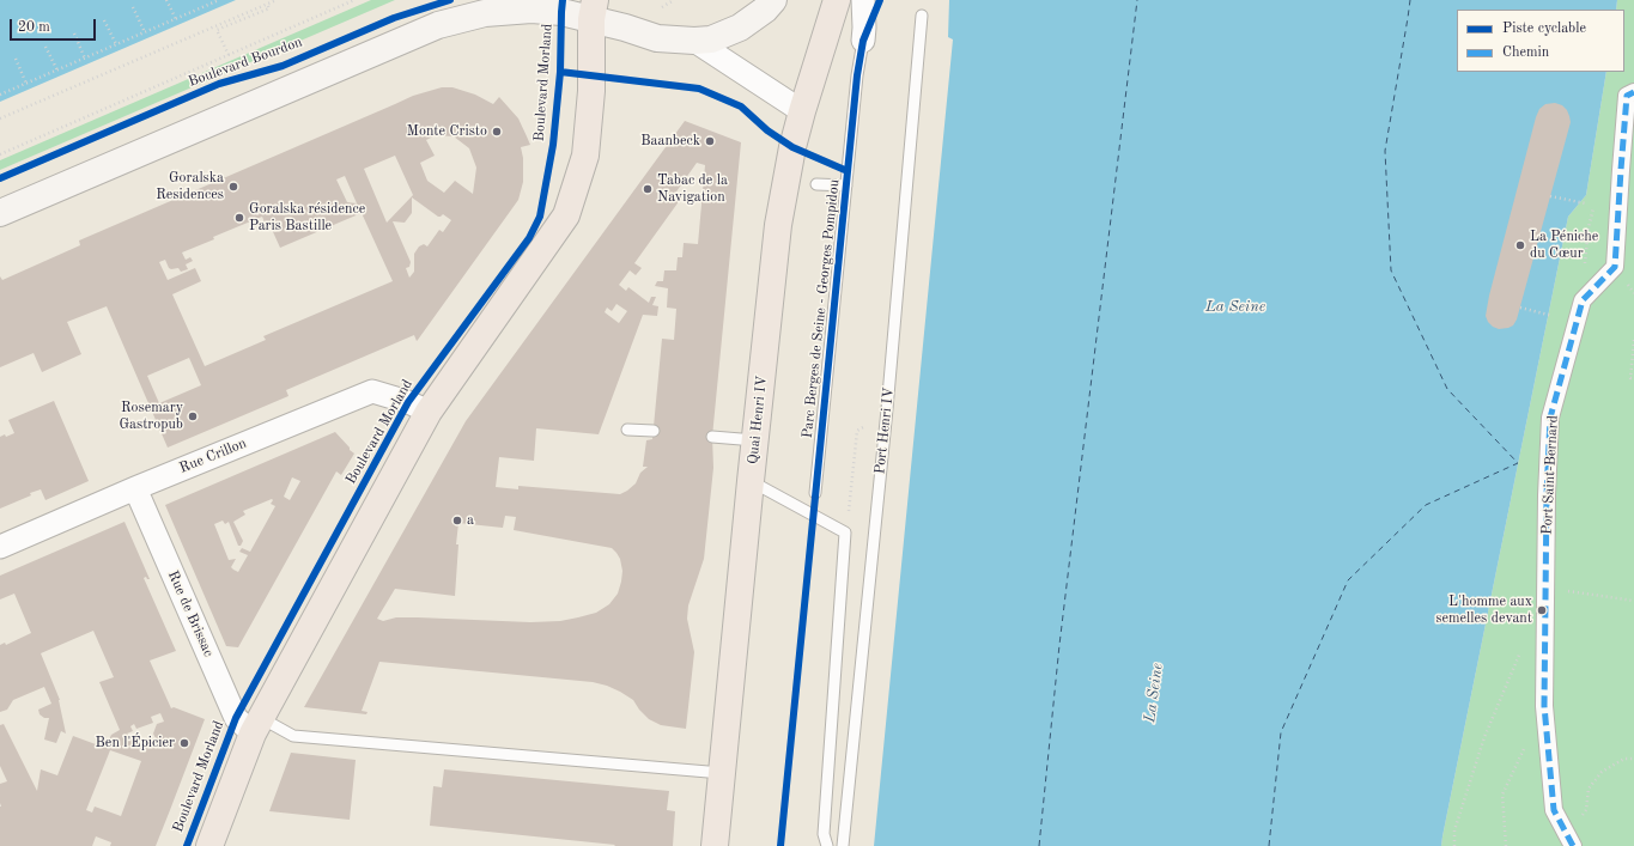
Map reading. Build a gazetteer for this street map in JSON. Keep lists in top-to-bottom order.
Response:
{
  "streets": {
    "main road": ["Quai Henri IV"],
    "street": ["Rue Crillon", "Port Saint-Bernard", "Rue de Brissac"],
    "lane": ["Parc Berges de Seine - Georges Pompidou", "Port Henri IV"],
    "cycle path": ["Boulevard Bourdon", "Boulevard Morland"]
  },
  "crossings": [
    ["Rue Crillon", "Rue de Brissac"]
  ],
  "water": ["La Seine"],
  "places": [
    "Monte Cristo",
    "Baanbeck",
    "Goralska Residences",
    "Tabac de la Navigation",
    "Goralska résidence Paris Bastille",
    "La Péniche du Cœur",
    "Rosemary Gastropub",
    "a",
    "L'homme aux semelles devant",
    "Ben l'Épicier"
  ],
  "legend": ["Piste cyclable", "Chemin"],
  "scale_bar": "20 m"
}
